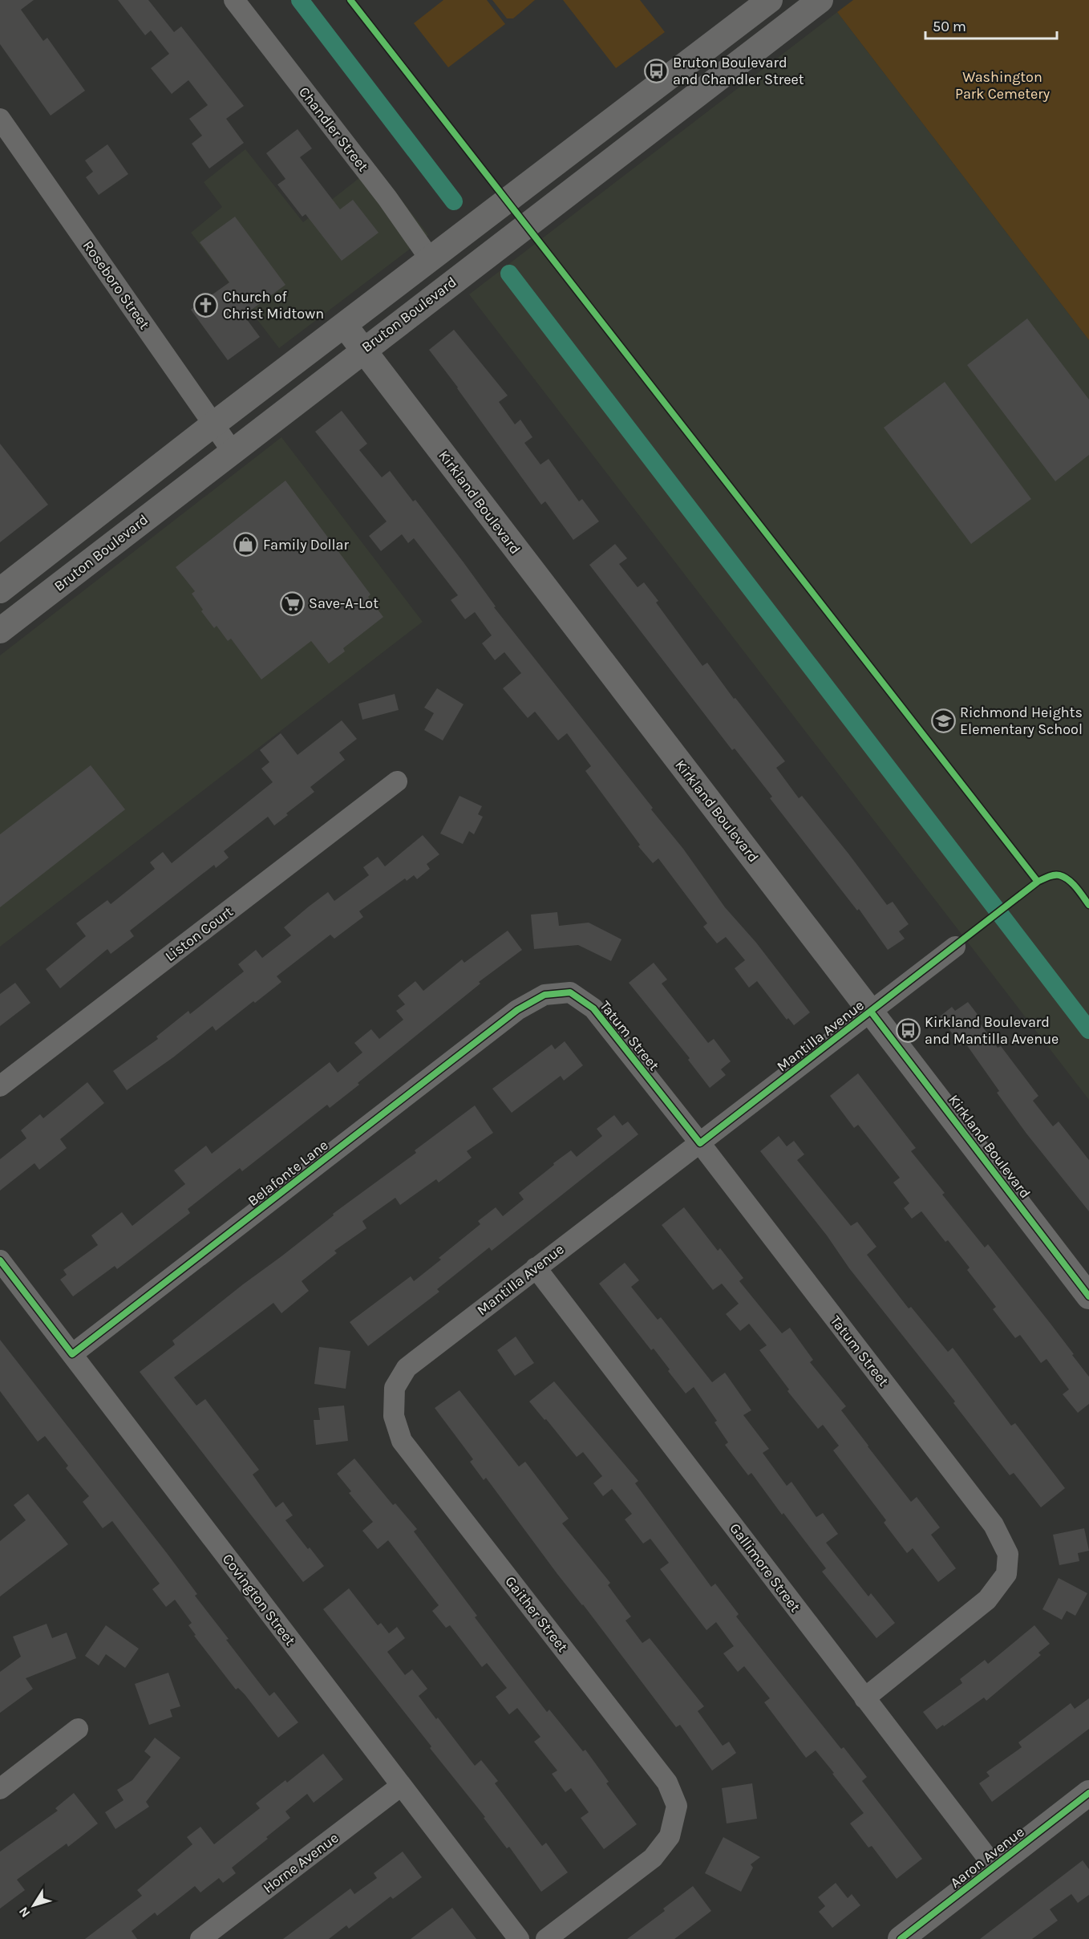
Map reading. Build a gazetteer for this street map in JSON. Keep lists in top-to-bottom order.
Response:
{
  "streets": {
    "street": [
      "Chandler Street",
      "Roseboro Street",
      "Bruton Boulevard",
      "Kirkland Boulevard",
      "Liston Court",
      "Tatum Street",
      "Mantilla Avenue",
      "Belafonte Lane",
      "Gallimore Street",
      "Covington Street",
      "Gaither Street",
      "Aaron Avenue",
      "Horne Avenue"
    ]
  },
  "crossings": [
    ["Chandler Street", "Bruton Boulevard"],
    ["Roseboro Street", "Bruton Boulevard"],
    ["Bruton Boulevard", "Kirkland Boulevard"],
    ["Kirkland Boulevard", "Mantilla Avenue"],
    ["Tatum Street", "Mantilla Avenue"],
    ["Tatum Street", "Belafonte Lane"],
    ["Tatum Street", "Gallimore Street"],
    ["Mantilla Avenue", "Gallimore Street"],
    ["Mantilla Avenue", "Gaither Street"],
    ["Belafonte Lane", "Covington Street"],
    ["Gallimore Street", "Aaron Avenue"],
    ["Covington Street", "Horne Avenue"]
  ],
  "parks": ["Washington Park Cemetery"],
  "places": {
    "bus stop": ["Bruton Boulevard and Chandler Street", "Kirkland Boulevard and Mantilla Avenue"],
    "church": ["Church of Christ Midtown"],
    "shop": ["Family Dollar"],
    "supermarket": ["Save-A-Lot"],
    "school or university": ["Richmond Heights Elementary School"]
  },
  "scale_bar": "50 m",
  "north": "bottom left"
}
